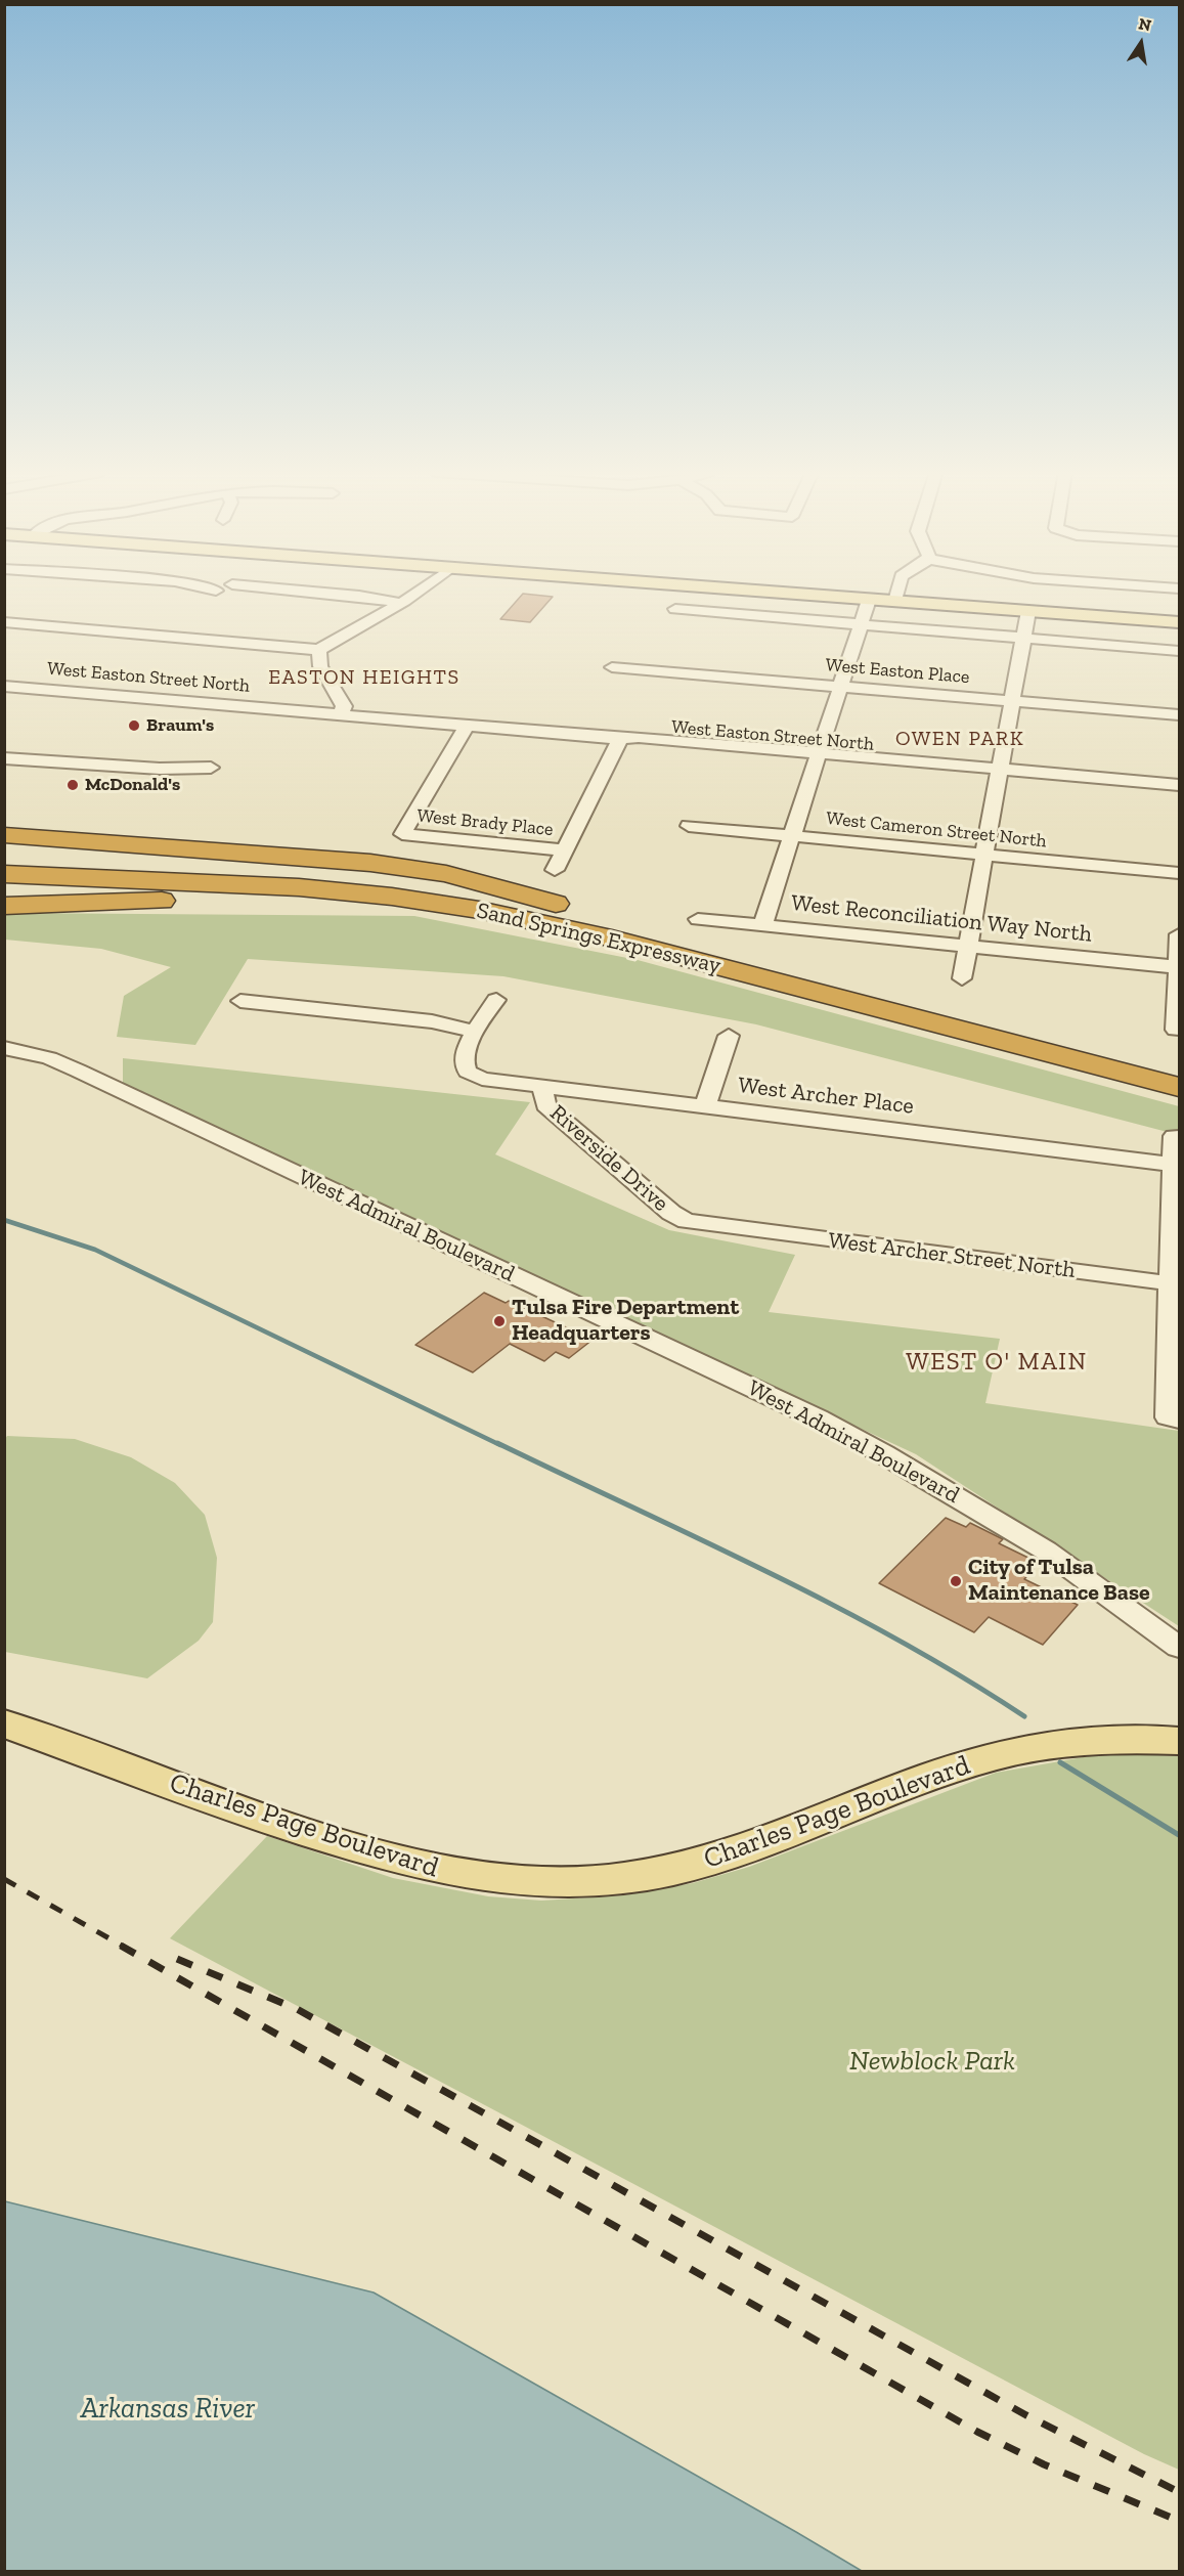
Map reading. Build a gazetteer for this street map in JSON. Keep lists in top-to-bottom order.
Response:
{
  "streets": {
    "highway": ["Sand Springs Expressway"],
    "main road": ["Charles Page Boulevard"],
    "street": [
      "West Easton Place",
      "West Easton Street North",
      "West Brady Place",
      "West Cameron Street North",
      "West Reconciliation Way North",
      "West Archer Place",
      "Riverside Drive",
      "West Admiral Boulevard",
      "West Archer Street North"
    ]
  },
  "crossings": [
    ["West Easton Street North", "West Brady Place"],
    ["West Archer Place", "Riverside Drive"],
    ["Riverside Drive", "West Archer Street North"]
  ],
  "districts": ["EASTON HEIGHTS", "OWEN PARK", "WEST O' MAIN"],
  "water": ["Arkansas River"],
  "parks": ["Newblock Park"],
  "places": [
    "Braum's",
    "McDonald's",
    "Tulsa Fire Department Headquarters",
    "City of Tulsa Maintenance Base"
  ],
  "north": "top"
}
